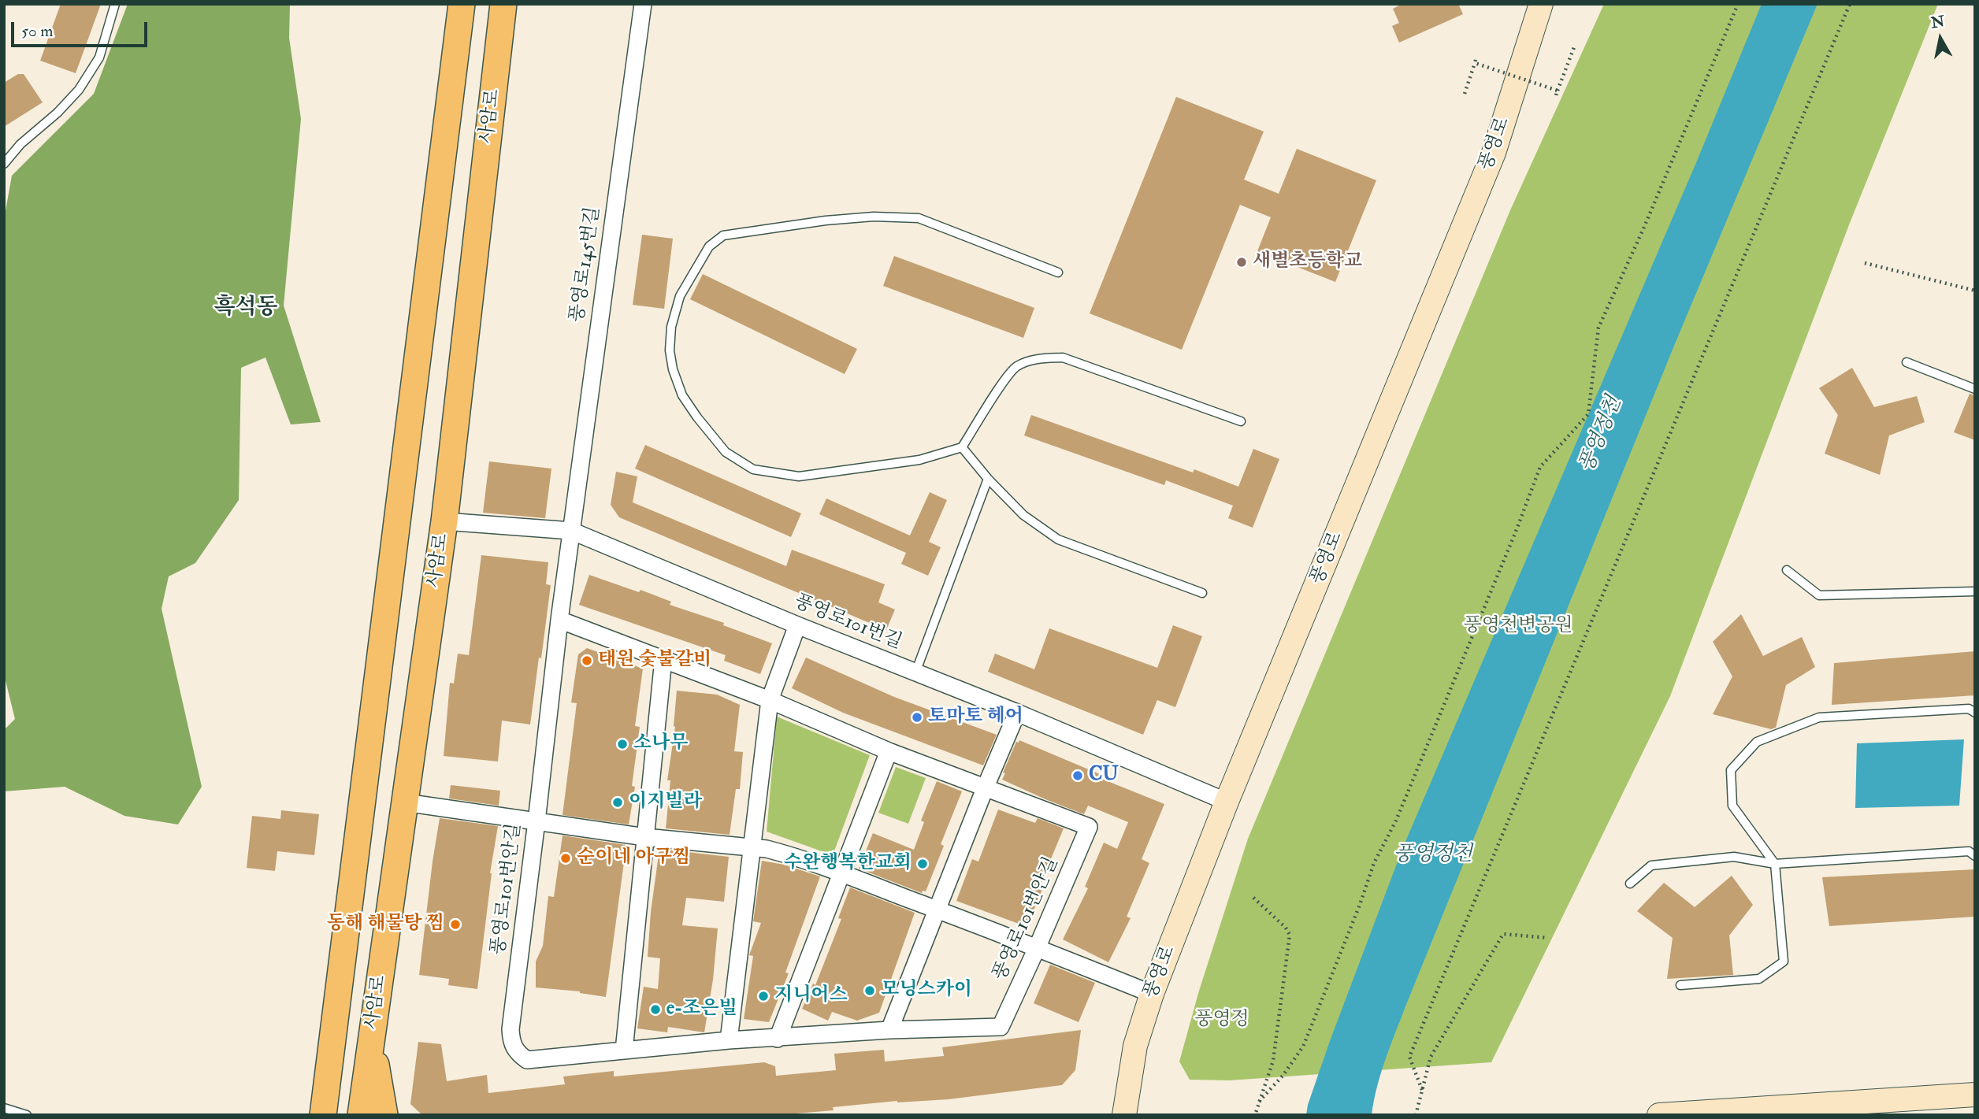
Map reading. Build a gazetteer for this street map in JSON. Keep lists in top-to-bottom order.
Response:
{
  "streets": {
    "main road": ["사암로", "풍영로"],
    "street": ["풍영로145번길", "풍영로101번길", "풍영로101번안길"]
  },
  "crossings": [
    ["사암로", "풍영로101번길"],
    ["풍영로", "풍영로101번길"],
    ["풍영로145번길", "풍영로101번길"],
    ["풍영로145번길", "풍영로101번안길"],
    ["풍영로101번길", "풍영로101번안길"]
  ],
  "districts": ["흑석동"],
  "water": ["풍영정천"],
  "parks": ["풍영천변공원", "풍영정"],
  "places": [
    "새별초등학교",
    "태원 숯불갈비",
    "토마토 헤어",
    "소나무",
    "CU",
    "이지빌라",
    "순이네 아구찜",
    "수완행복한교회",
    "동해 해물탕 찜",
    "모닝스카이",
    "지니어스",
    "e-조은빌"
  ],
  "scale_bar": "50 m",
  "north": "top"
}
